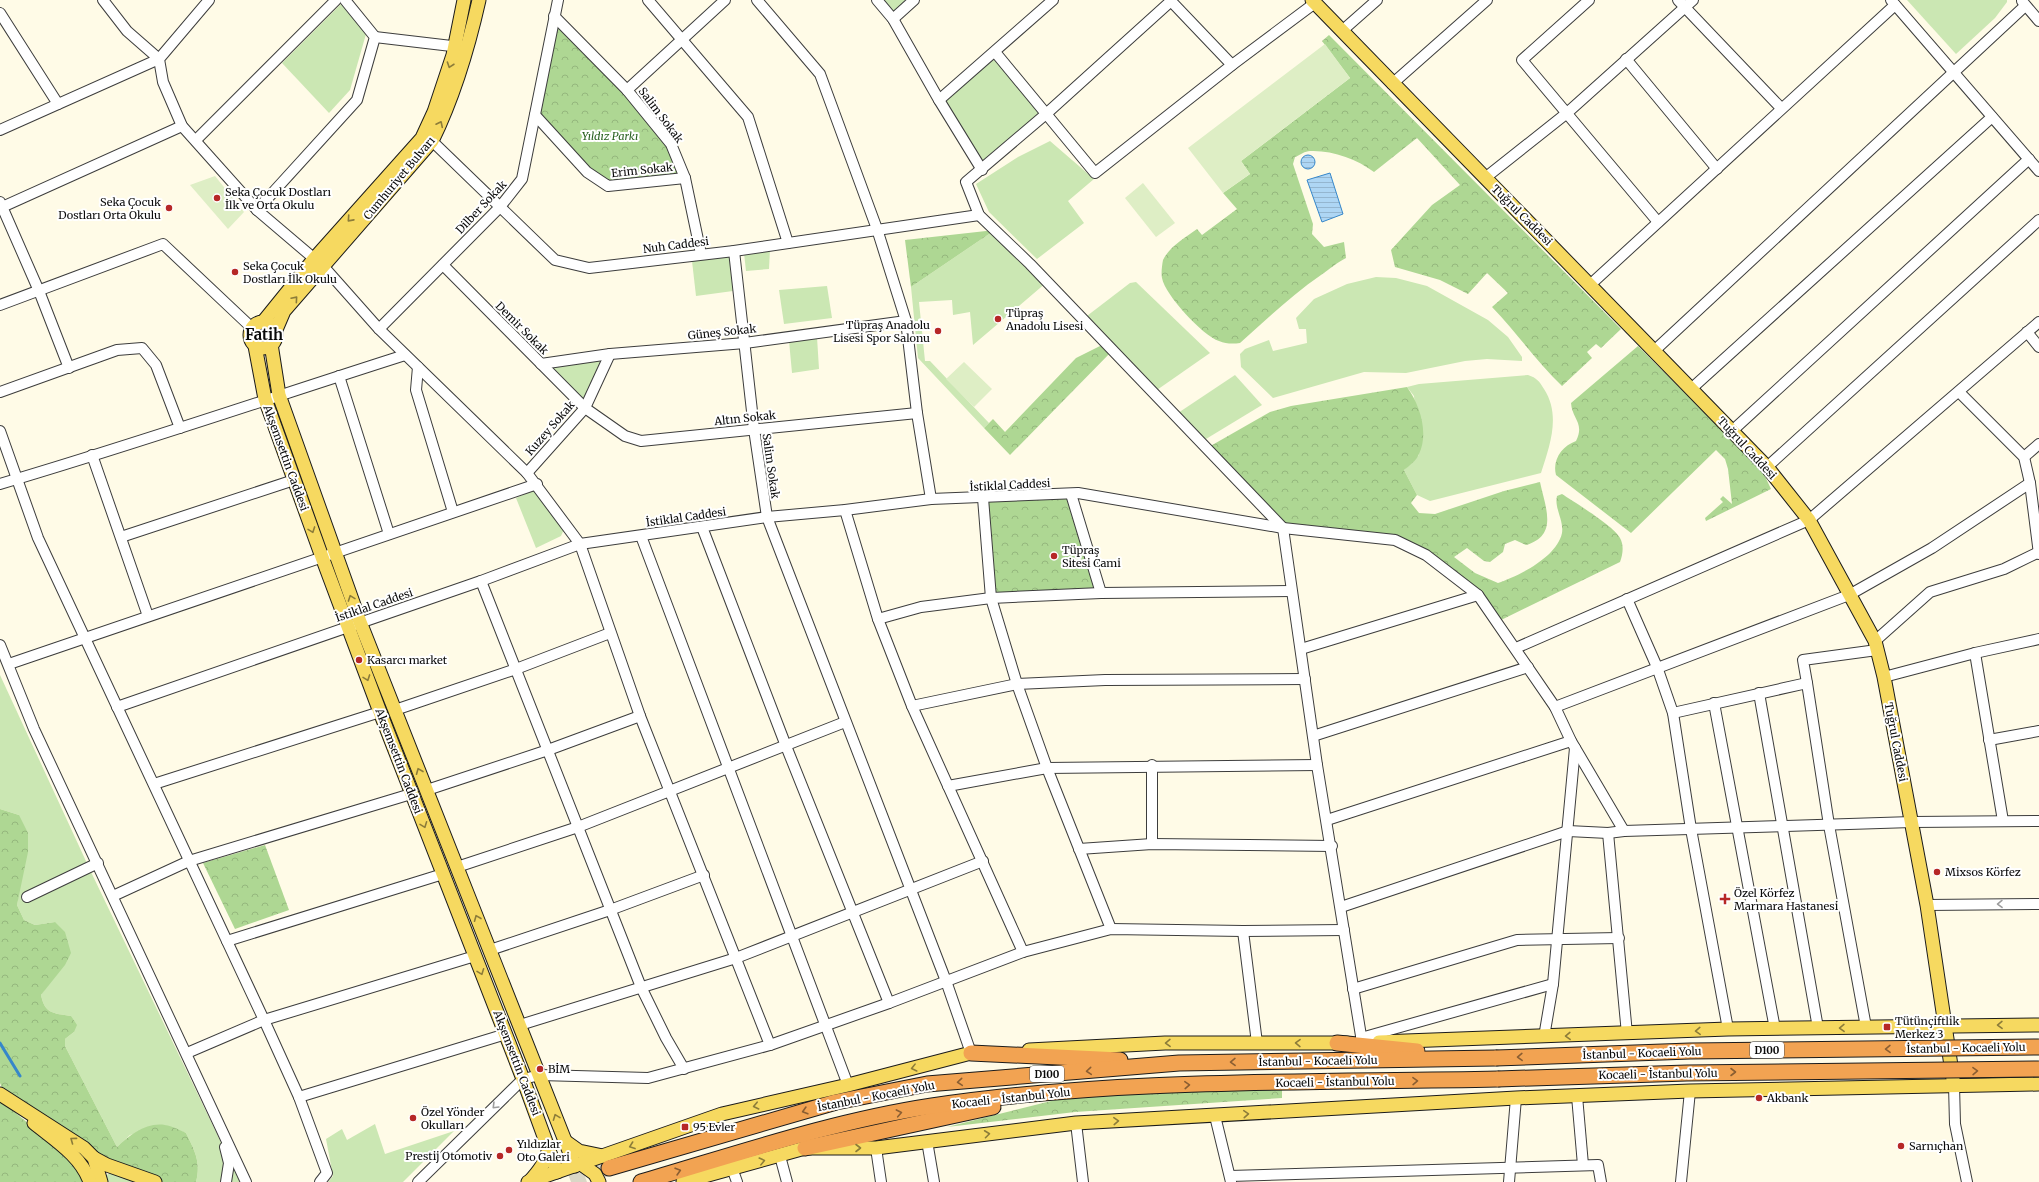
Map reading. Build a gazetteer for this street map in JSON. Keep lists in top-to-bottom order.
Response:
{
  "streets": {
    "highway": ["İstanbul - Kocaeli Yolu", "D100", "Kocaeli - İstanbul Yolu"],
    "main road": ["Cumhuriyet Bulvarı", "Tuğrul Caddesi", "Akşemsettin Caddesi"],
    "street": [
      "Salim Sokak",
      "Erim Sokak",
      "Dilber Sokak",
      "Nuh Caddesi",
      "Demir Sokak",
      "Güneş Sokak",
      "Altın Sokak",
      "Kuzey Sokak",
      "İstiklal Caddesi"
    ]
  },
  "crossings": [
    ["Salim Sokak", "Erim Sokak"],
    ["Salim Sokak", "Dilber Sokak"],
    ["Salim Sokak", "Nuh Caddesi"],
    ["Salim Sokak", "Güneş Sokak"],
    ["Salim Sokak", "Altın Sokak"],
    ["Salim Sokak", "İstiklal Caddesi"],
    ["Erim Sokak", "Dilber Sokak"],
    ["Cumhuriyet Bulvarı", "Nuh Caddesi"],
    ["Cumhuriyet Bulvarı", "Akşemsettin Caddesi"],
    ["Dilber Sokak", "Nuh Caddesi"],
    ["Dilber Sokak", "Demir Sokak"],
    ["Demir Sokak", "Güneş Sokak"],
    ["Demir Sokak", "Altın Sokak"],
    ["Demir Sokak", "Kuzey Sokak"],
    ["Güneş Sokak", "Kuzey Sokak"],
    ["Altın Sokak", "Kuzey Sokak"],
    ["Akşemsettin Caddesi", "İstiklal Caddesi"]
  ],
  "districts": ["Fatih"],
  "parks": ["Yıldız Parkı"],
  "places": {
    "other": [
      "Seka Çocuk Dostları İlk ve Orta Okulu",
      "Seka Çocuk Dostları Orta Okulu",
      "Seka Çocuk Dostları İlk Okulu",
      "Tüpraş Anadolu Lisesi",
      "Tüpraş Anadolu Lisesi Spor Salonu",
      "Tüpraş Sitesi Cami",
      "Kasarcı market",
      "Mixsos Körfez",
      "BİM",
      "Akbank",
      "Özel Yönder Okulları",
      "Sarnıçhan",
      "Yıldızlar Oto Galeri",
      "Prestij Otomotiv"
    ],
    "health": ["Özel Körfez Marmara Hastanesi"],
    "transit": ["Tütünçiftlik Merkez 3", "95 Evler"]
  }
}
